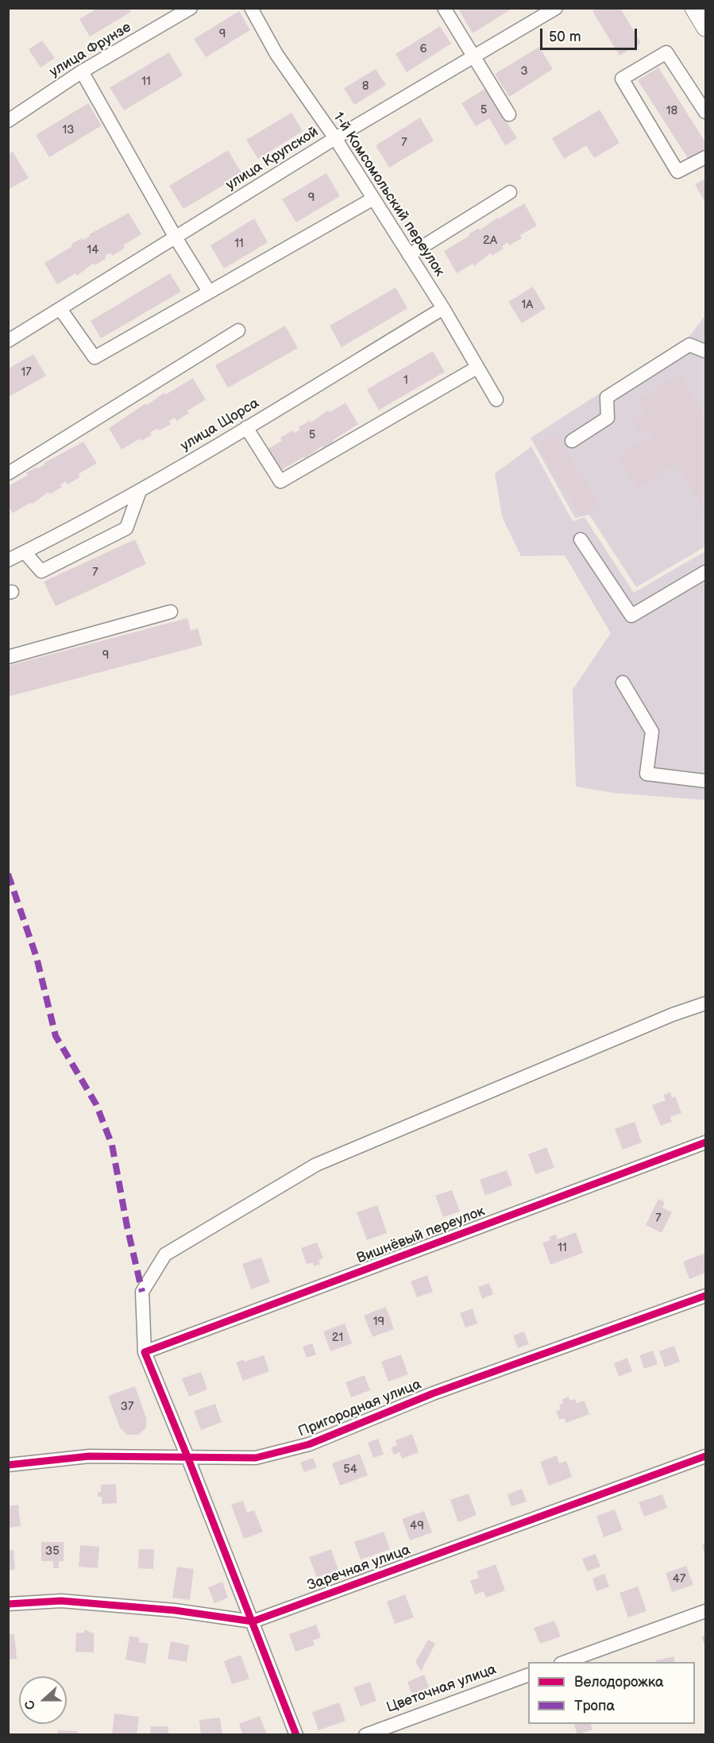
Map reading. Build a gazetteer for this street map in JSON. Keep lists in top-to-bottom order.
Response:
{
  "streets": {
    "street": [
      "улица Фрунзе",
      "улица Крупской",
      "1-й Комсомольский переулок",
      "улица Щорса",
      "Вишнёвый переулок",
      "Пригородная улица",
      "Заречная улица",
      "Цветочная улица"
    ]
  },
  "crossings": [
    ["улица Крупской", "1-й Комсомольский переулок"],
    ["1-й Комсомольский переулок", "улица Щорса"]
  ],
  "house_numbers": [
    "9",
    "6",
    "3",
    "11",
    "8",
    "5",
    "18",
    "13",
    "7",
    "9",
    "2А",
    "11",
    "14",
    "1А",
    "17",
    "1",
    "5",
    "7",
    "9",
    "7",
    "11",
    "19",
    "21",
    "37",
    "54",
    "49",
    "35",
    "47"
  ],
  "legend": ["Велодорожка", "Тропа"],
  "scale_bar": "50 m",
  "north": "left"
}
